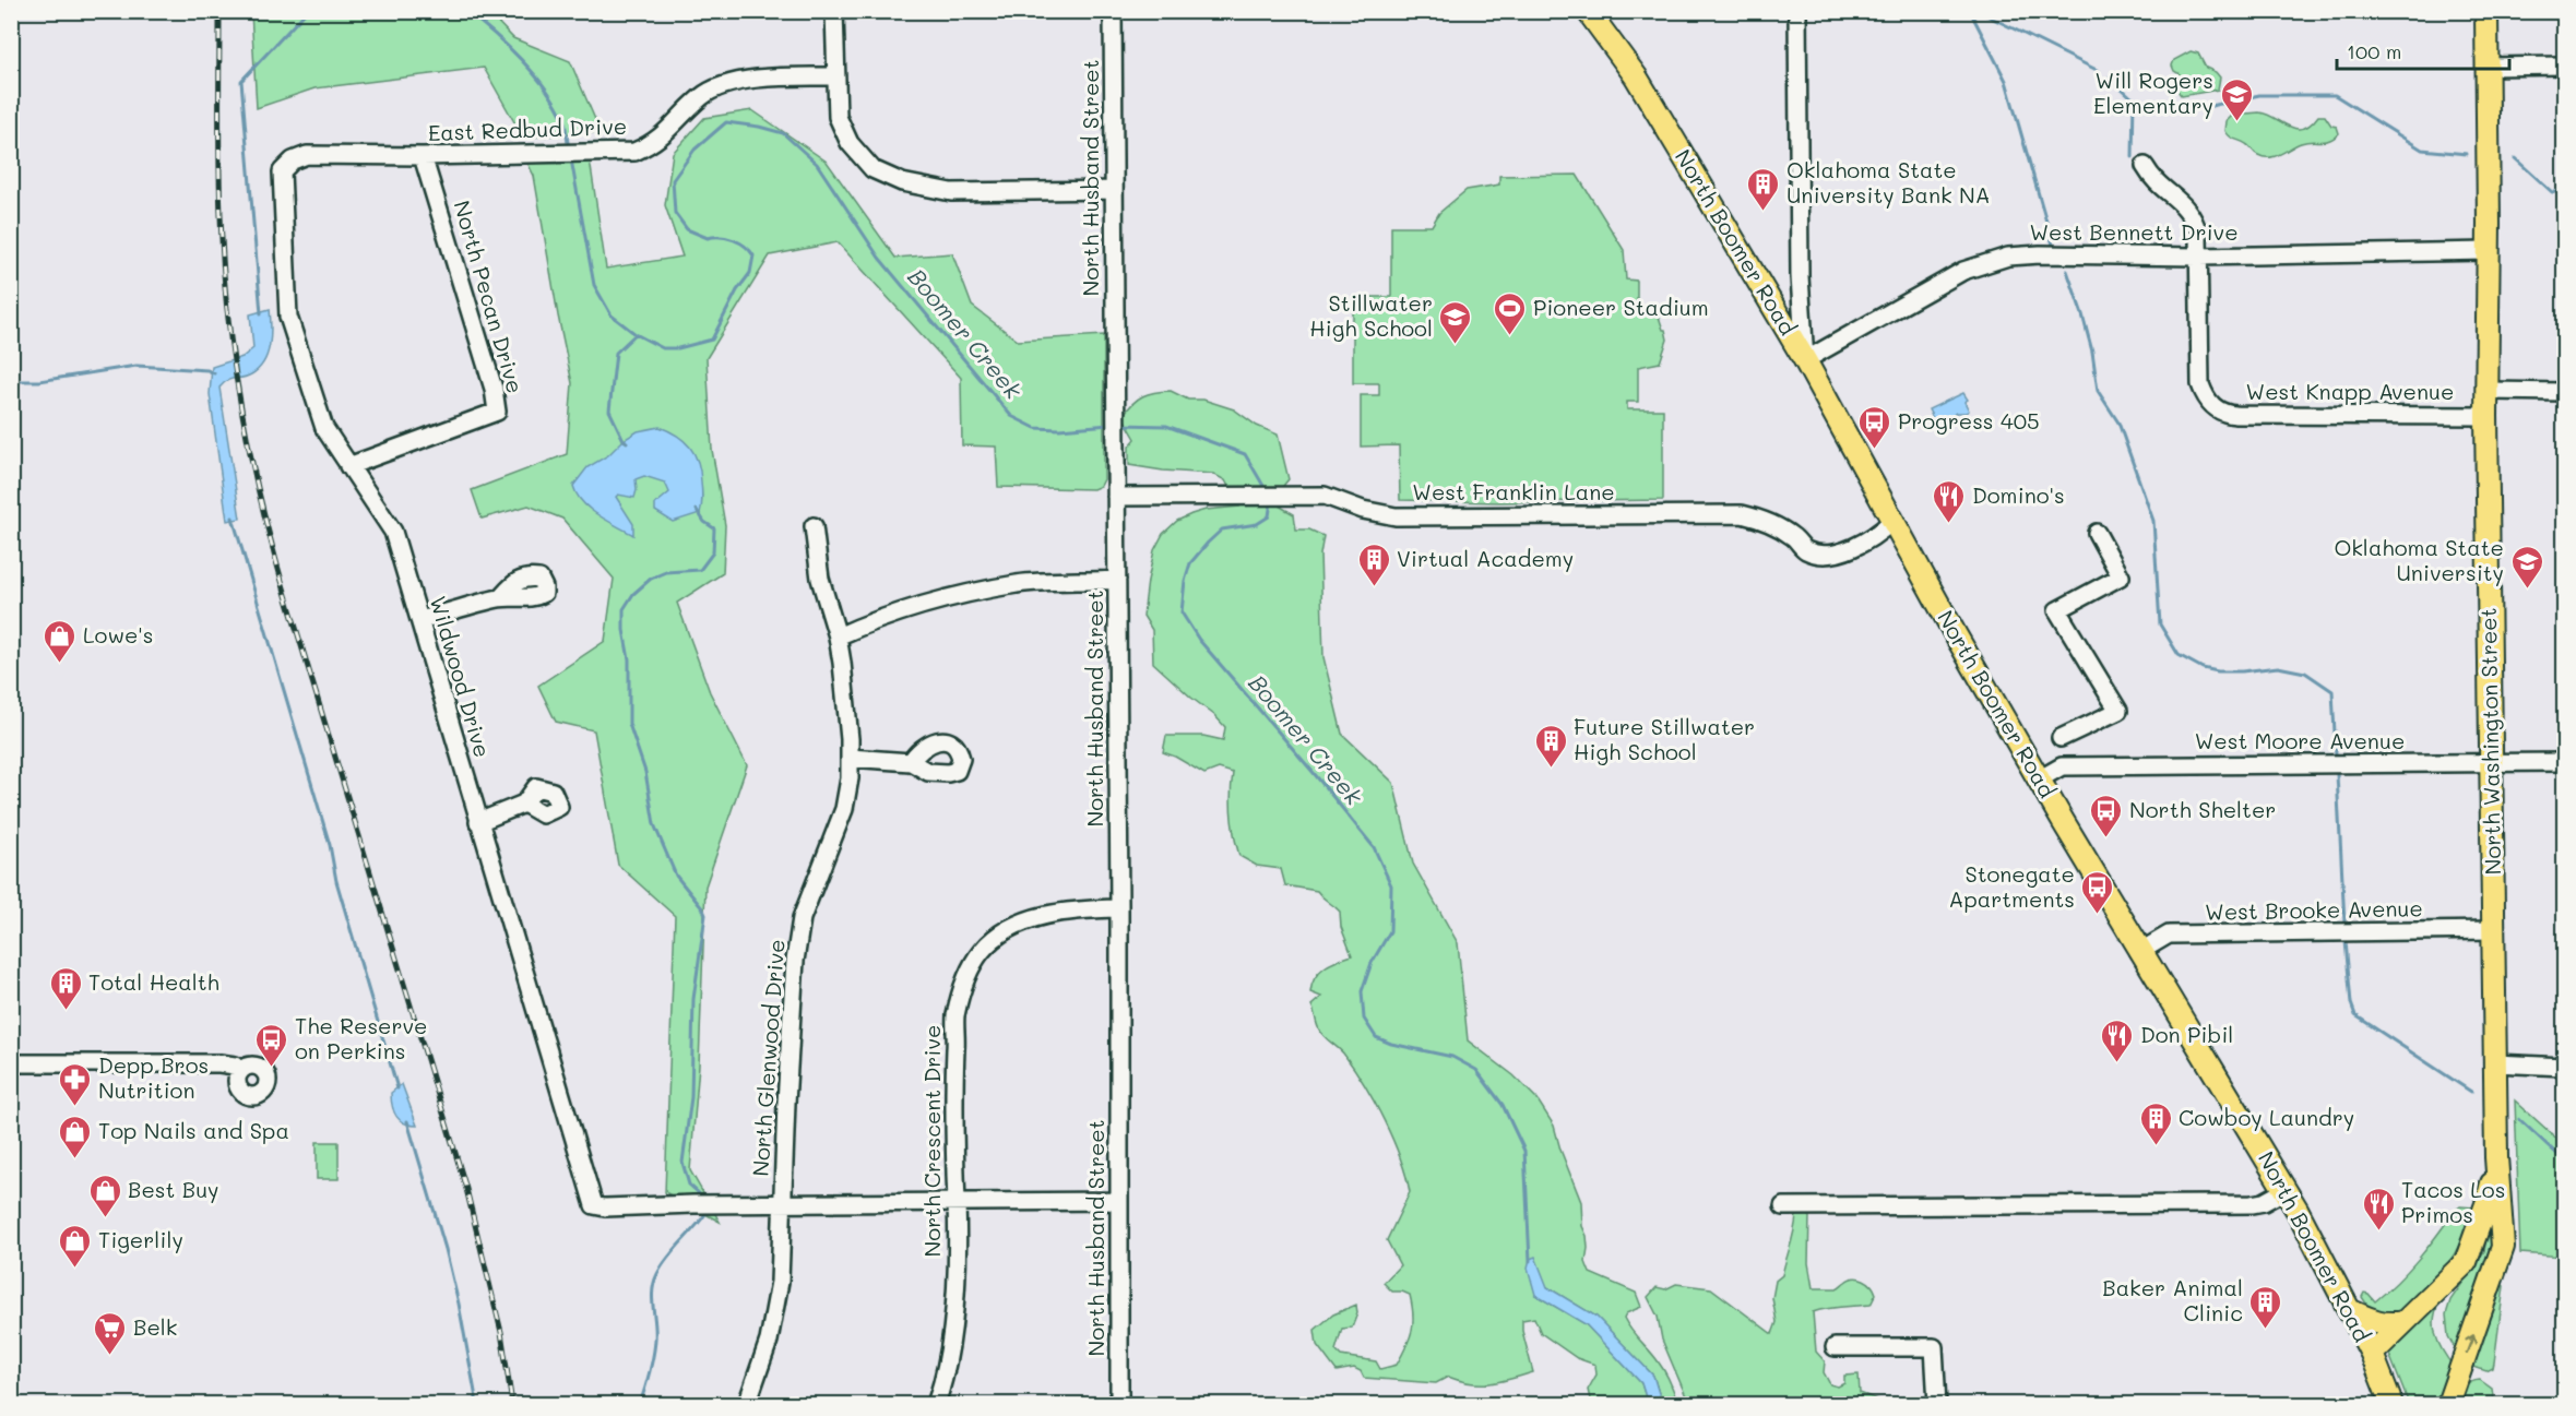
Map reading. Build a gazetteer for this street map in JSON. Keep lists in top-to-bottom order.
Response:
{
  "streets": {
    "main road": ["North Boomer Road", "North Washington Street"],
    "street": [
      "East Redbud Drive",
      "North Husband Street",
      "West Bennett Drive",
      "North Pecan Drive",
      "West Knapp Avenue",
      "West Franklin Lane",
      "Wildwood Drive",
      "West Moore Avenue",
      "West Brooke Avenue",
      "North Glenwood Drive",
      "North Crescent Drive"
    ]
  },
  "crossings": [
    ["East Redbud Drive", "North Pecan Drive"],
    ["East Redbud Drive", "Wildwood Drive"],
    ["North Husband Street", "West Franklin Lane"],
    ["North Husband Street", "North Crescent Drive"],
    ["West Bennett Drive", "North Boomer Road"],
    ["West Bennett Drive", "West Knapp Avenue"],
    ["West Bennett Drive", "North Washington Street"],
    ["North Boomer Road", "West Franklin Lane"],
    ["North Boomer Road", "West Moore Avenue"],
    ["North Boomer Road", "North Washington Street"],
    ["North Boomer Road", "West Brooke Avenue"],
    ["North Pecan Drive", "Wildwood Drive"],
    ["West Knapp Avenue", "North Washington Street"],
    ["Wildwood Drive", "North Glenwood Drive"],
    ["West Moore Avenue", "North Washington Street"],
    ["North Washington Street", "West Brooke Avenue"]
  ],
  "water": ["Boomer Creek"],
  "places": {
    "school or university": ["Will Rogers Elementary", "Stillwater High School", "Oklahoma State University"],
    "building": [
      "Oklahoma State University Bank NA",
      "Virtual Academy",
      "Future Stillwater High School",
      "Total Health",
      "Cowboy Laundry",
      "Baker Animal Clinic"
    ],
    "sports": ["Pioneer Stadium"],
    "bus stop": [
      "Progress 405",
      "North Shelter",
      "Stonegate Apartments",
      "The Reserve on Perkins"
    ],
    "restaurant": ["Domino's", "Don Pibil", "Tacos Los Primos"],
    "shop": [
      "Lowe's",
      "Top Nails and Spa",
      "Best Buy",
      "Tigerlily"
    ],
    "pharmacy": ["Depp Bros Nutrition"],
    "supermarket": ["Belk"]
  },
  "scale_bar": "100 m"
}
